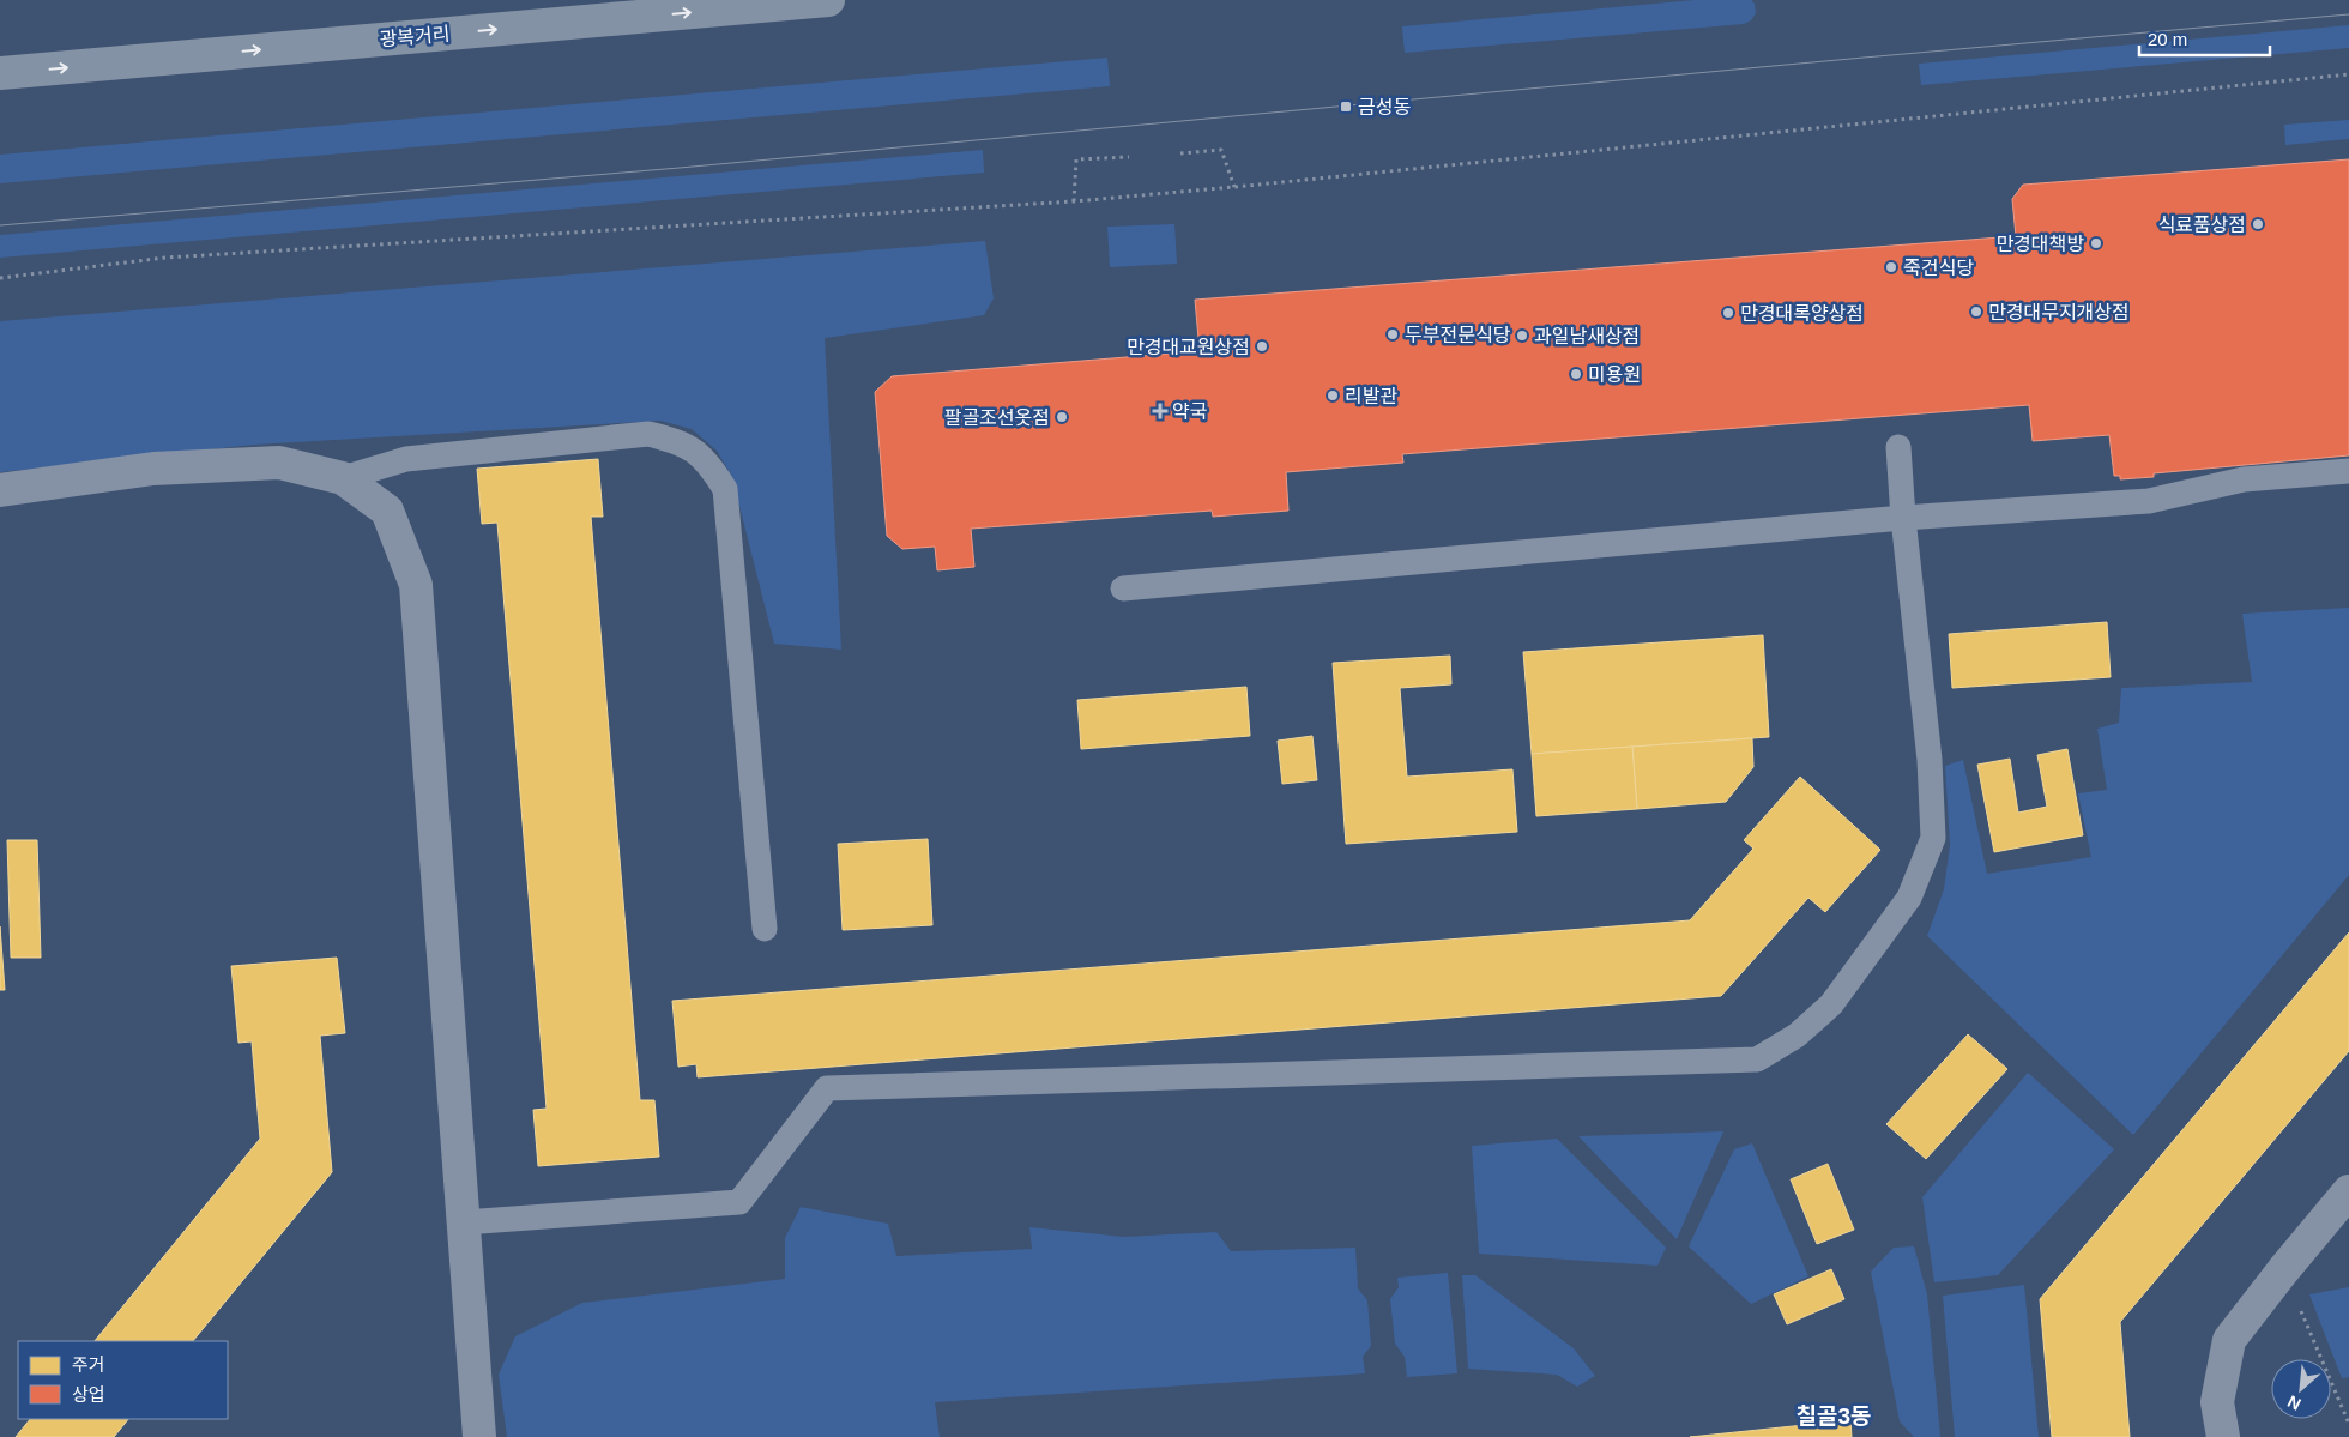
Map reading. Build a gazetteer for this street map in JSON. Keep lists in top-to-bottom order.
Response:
{
  "streets": {
    "highway": ["광복거리"]
  },
  "one_way": ["광복거리"],
  "districts": ["칠골3동"],
  "places": {
    "transit": ["금성동"],
    "other": [
      "식료품상점",
      "만경대책방",
      "죽건식당",
      "만경대무지개상점",
      "만경대록양상점",
      "두부전문식당",
      "과일남새상점",
      "만경대교원상점",
      "미용원",
      "리발관",
      "팔골조선옷점"
    ],
    "health": ["약국"]
  },
  "legend": ["주거", "상업"],
  "scale_bar": "20 m",
  "north": "bottom left"
}
